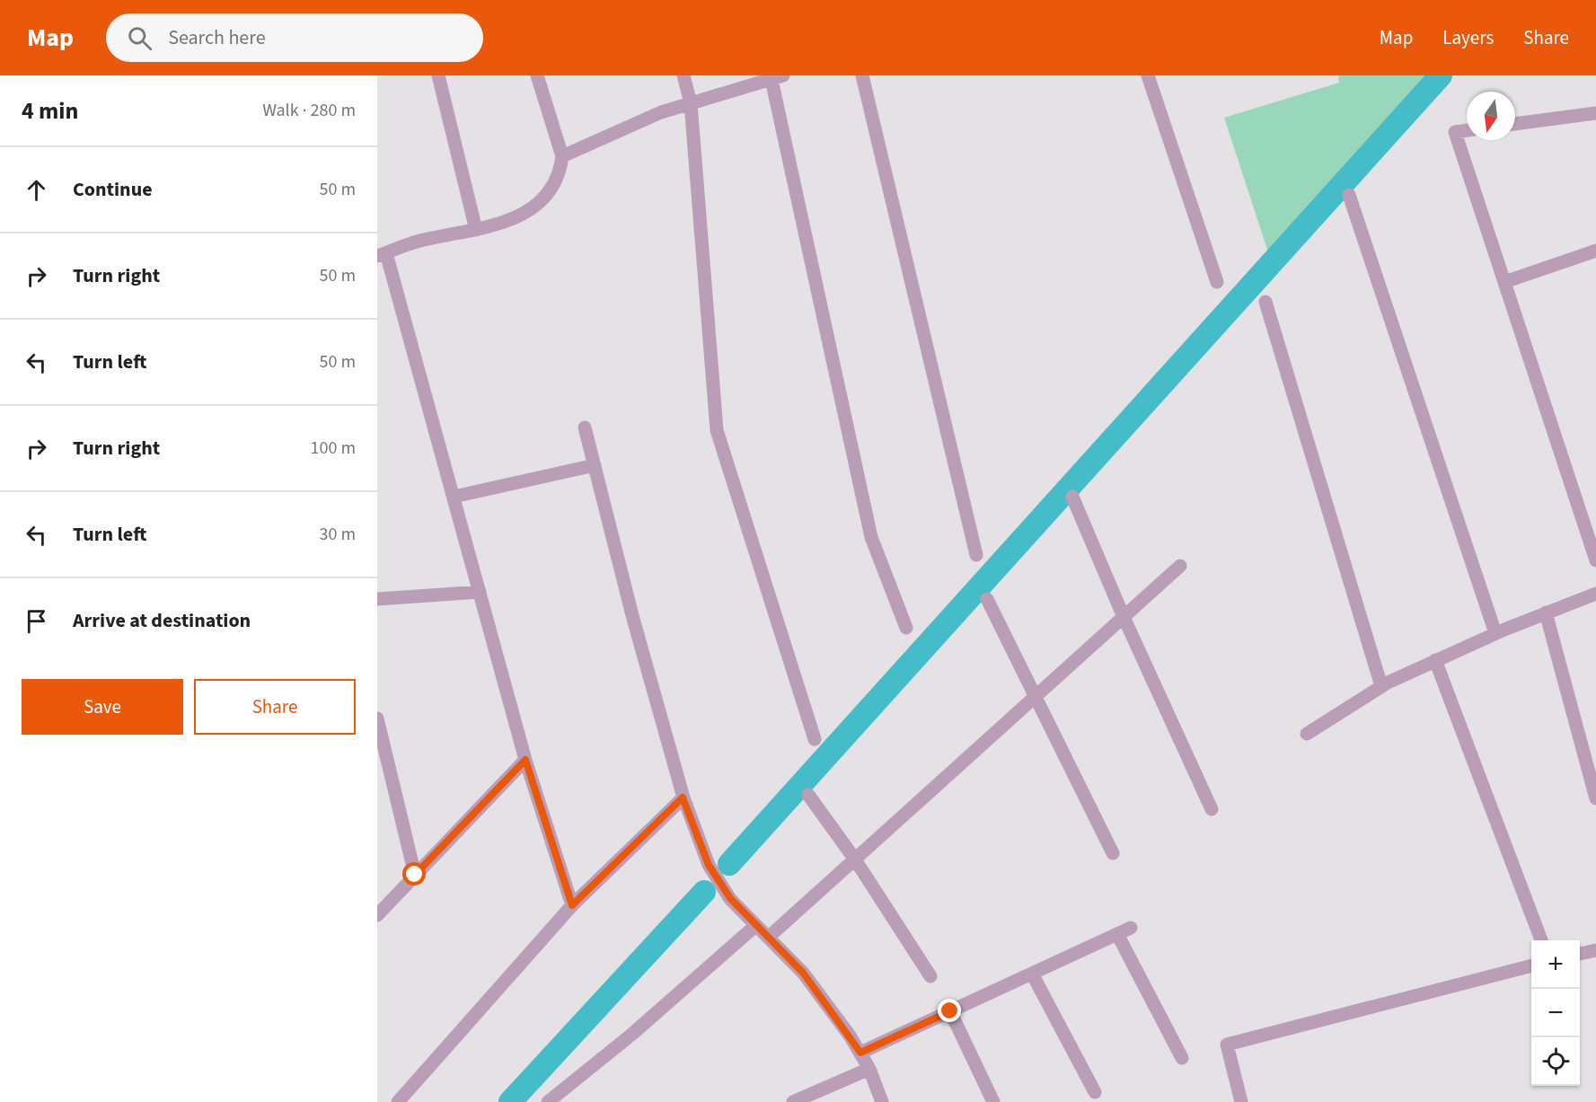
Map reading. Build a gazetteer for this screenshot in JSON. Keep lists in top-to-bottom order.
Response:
{
  "north": "bottom",
  "page": {
    "header": "Map",
    "search": "Search here",
    "nav": ["Map", "Layers", "Share"],
    "heading": ["4 min", "Walk · 280 m"],
    "list": [
      ["Continue", "50 m"],
      ["Turn right", "50 m"],
      ["Turn left", "50 m"],
      ["Turn right", "100 m"],
      ["Turn left", "30 m"],
      "Arrive at destination"
    ],
    "buttons": ["Save", "Share"],
    "map_buttons": ["+", "−"]
  }
}
